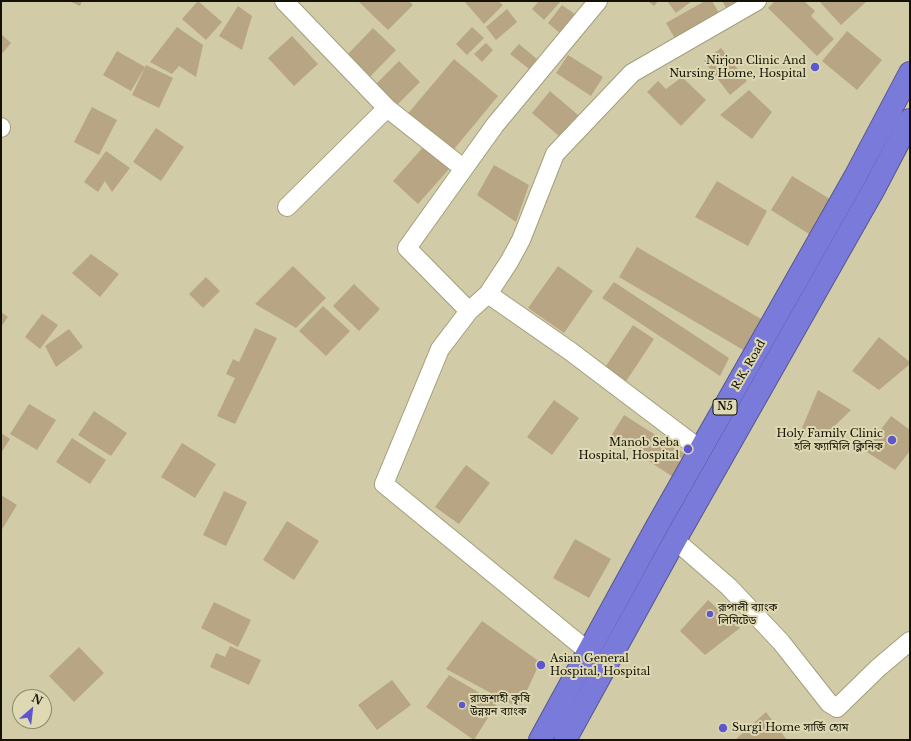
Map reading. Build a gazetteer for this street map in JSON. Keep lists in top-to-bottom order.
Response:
{
  "streets": {
    "highway": ["R.K. Road", "N5"]
  },
  "places": [
    "Nirjon Clinic And Nursing Home, Hospital",
    "Holy Family Clinic হলি ফ্যামিলি ক্লিনিক",
    "Manob Seba Hospital, Hospital",
    "রূপালী ব্যাংক লিমিটেড",
    "Asian General Hospital, Hospital",
    "রাজশাহী কৃষি উন্নয়ন ব্যাংক",
    "Surgi Home সার্জি হোম"
  ],
  "north": "top right"
}
